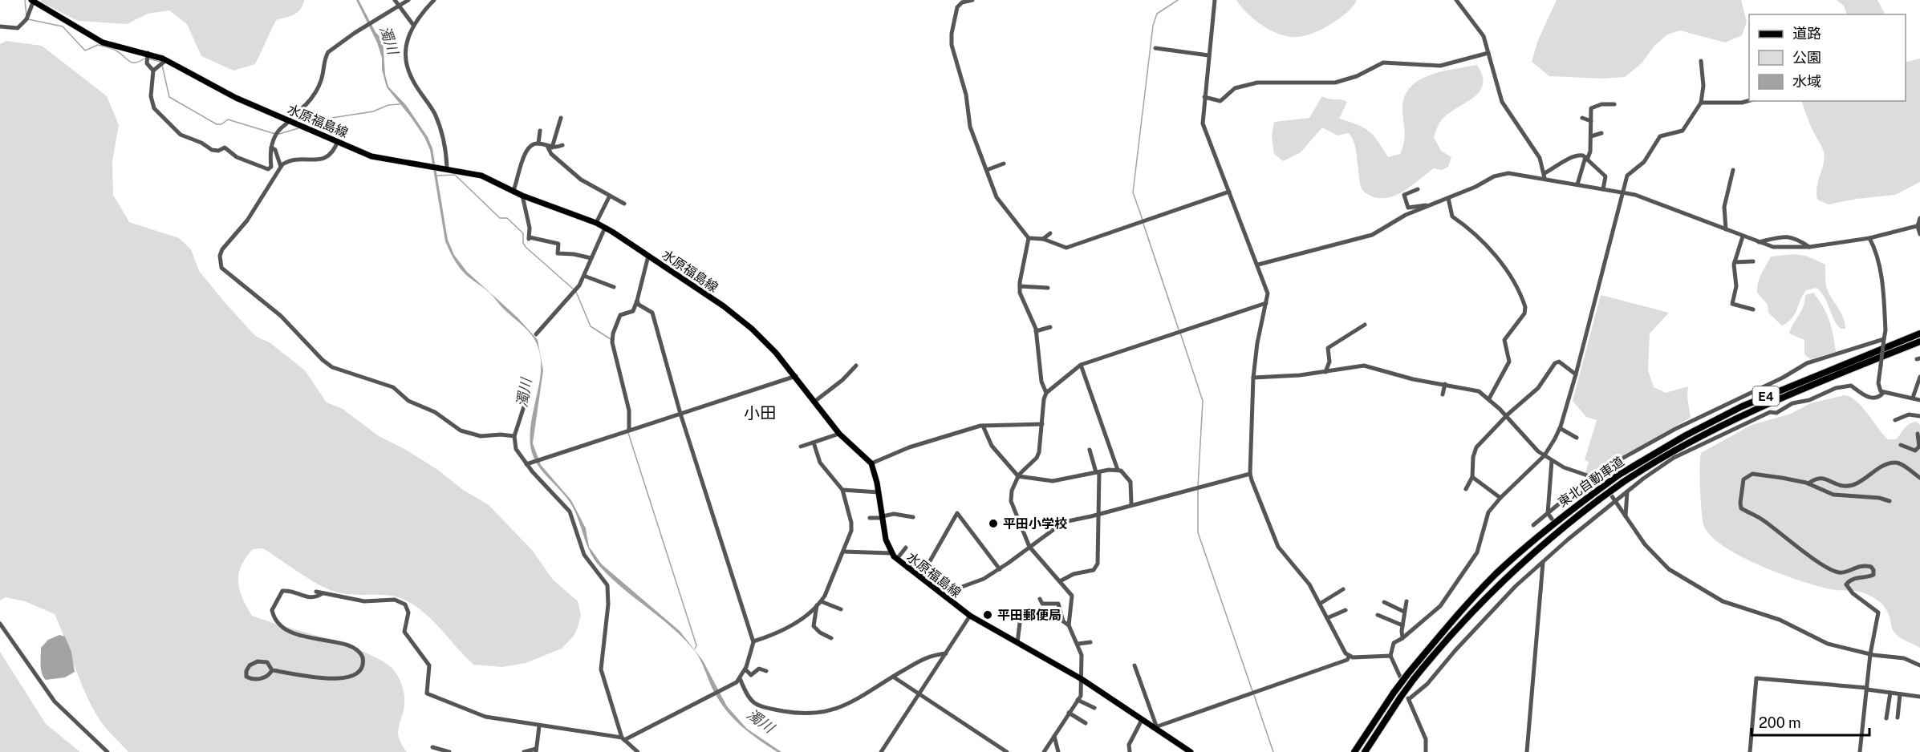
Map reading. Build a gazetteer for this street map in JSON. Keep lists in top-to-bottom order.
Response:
{
  "streets": {
    "highway": ["E4", "東北自動車道"],
    "main road": ["水原福島線"]
  },
  "districts": ["小田"],
  "water": ["濁川"],
  "places": ["平田小学校", "平田郵便局"],
  "legend": ["道路", "公園", "水域"],
  "scale_bar": "200 m"
}
